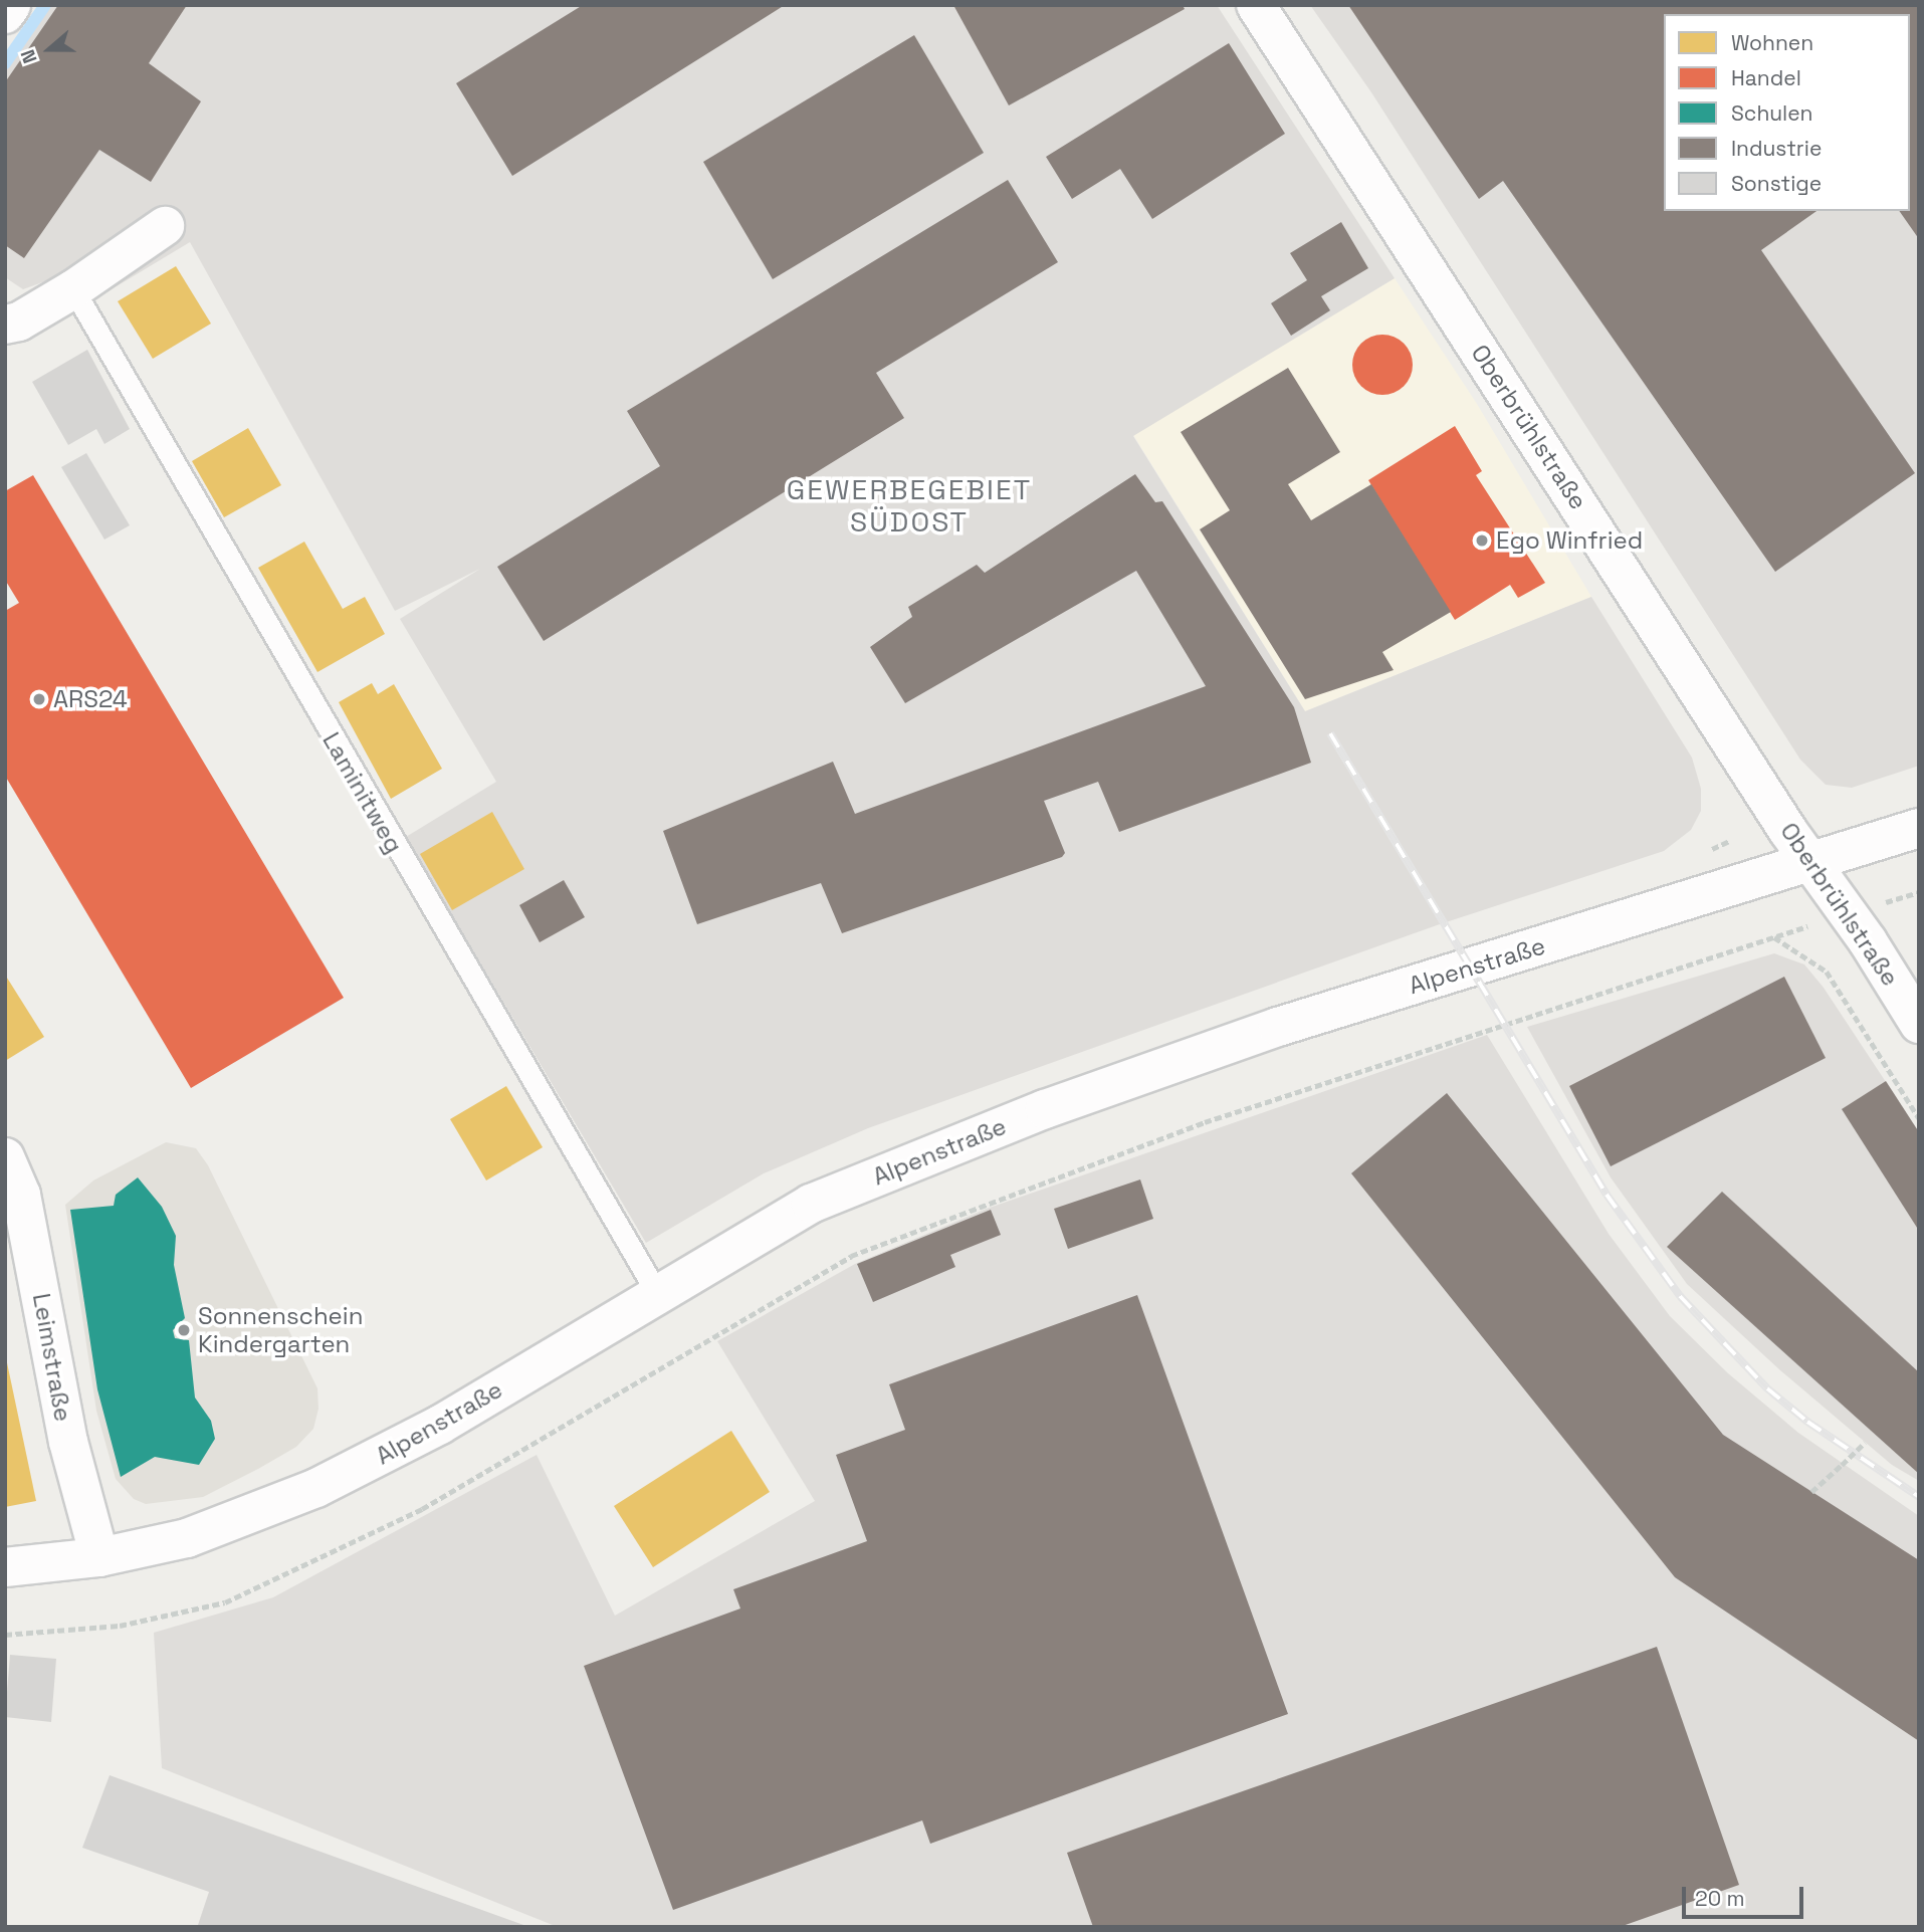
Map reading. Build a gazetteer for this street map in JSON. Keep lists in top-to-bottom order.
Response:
{
  "streets": {
    "street": ["Oberbrühlstraße", "Alpenstraße", "Leimstraße"],
    "lane": ["Laminitweg"]
  },
  "crossings": [
    ["Oberbrühlstraße", "Alpenstraße"],
    ["Laminitweg", "Alpenstraße"],
    ["Alpenstraße", "Leimstraße"]
  ],
  "districts": ["GEWERBEGEBIET SÜDOST"],
  "places": ["Ego Winfried", "ARS24", "Sonnenschein Kindergarten"],
  "legend": [
    "Wohnen",
    "Handel",
    "Schulen",
    "Industrie",
    "Sonstige"
  ],
  "scale_bar": "20 m",
  "north": "left"
}
